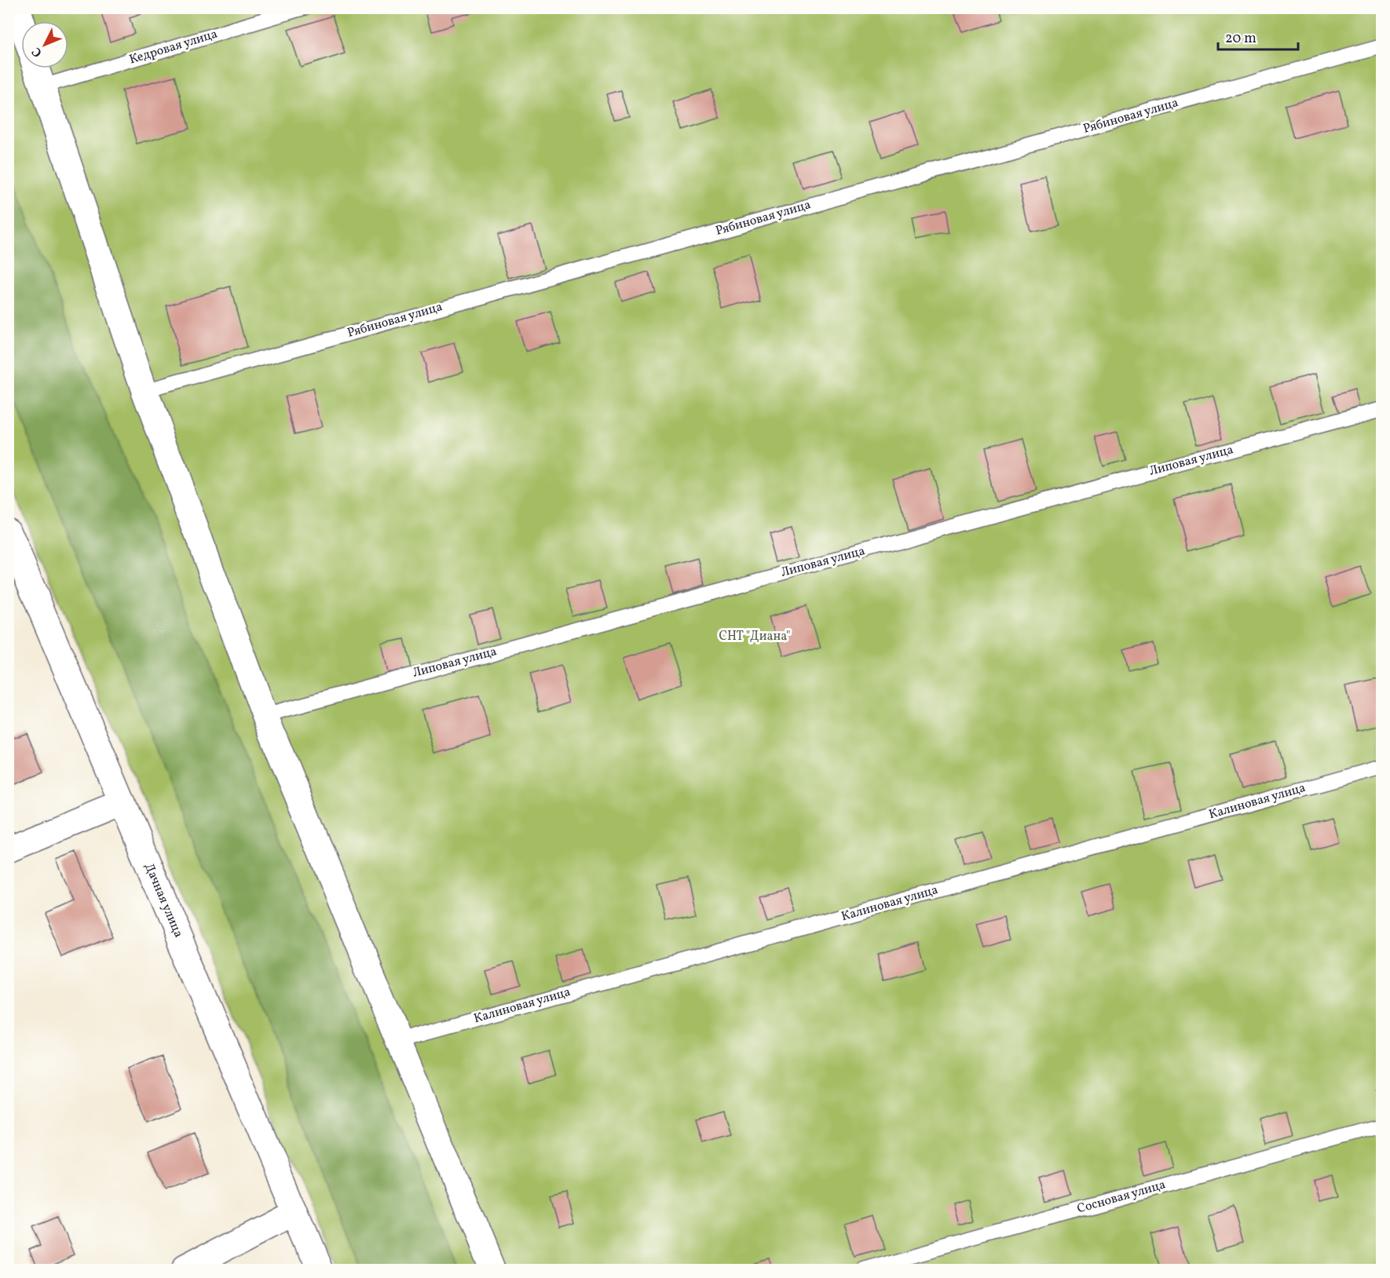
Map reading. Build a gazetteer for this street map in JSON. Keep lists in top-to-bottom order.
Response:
{
  "streets": {
    "street": ["Дачная улица"],
    "lane": [
      "Кедровая улица",
      "Рябиновая улица",
      "Липовая улица",
      "Калиновая улица",
      "Сосновая улица"
    ]
  },
  "parks": ["СНТ \"Диана\""],
  "scale_bar": "20 m",
  "north": "bottom left"
}
